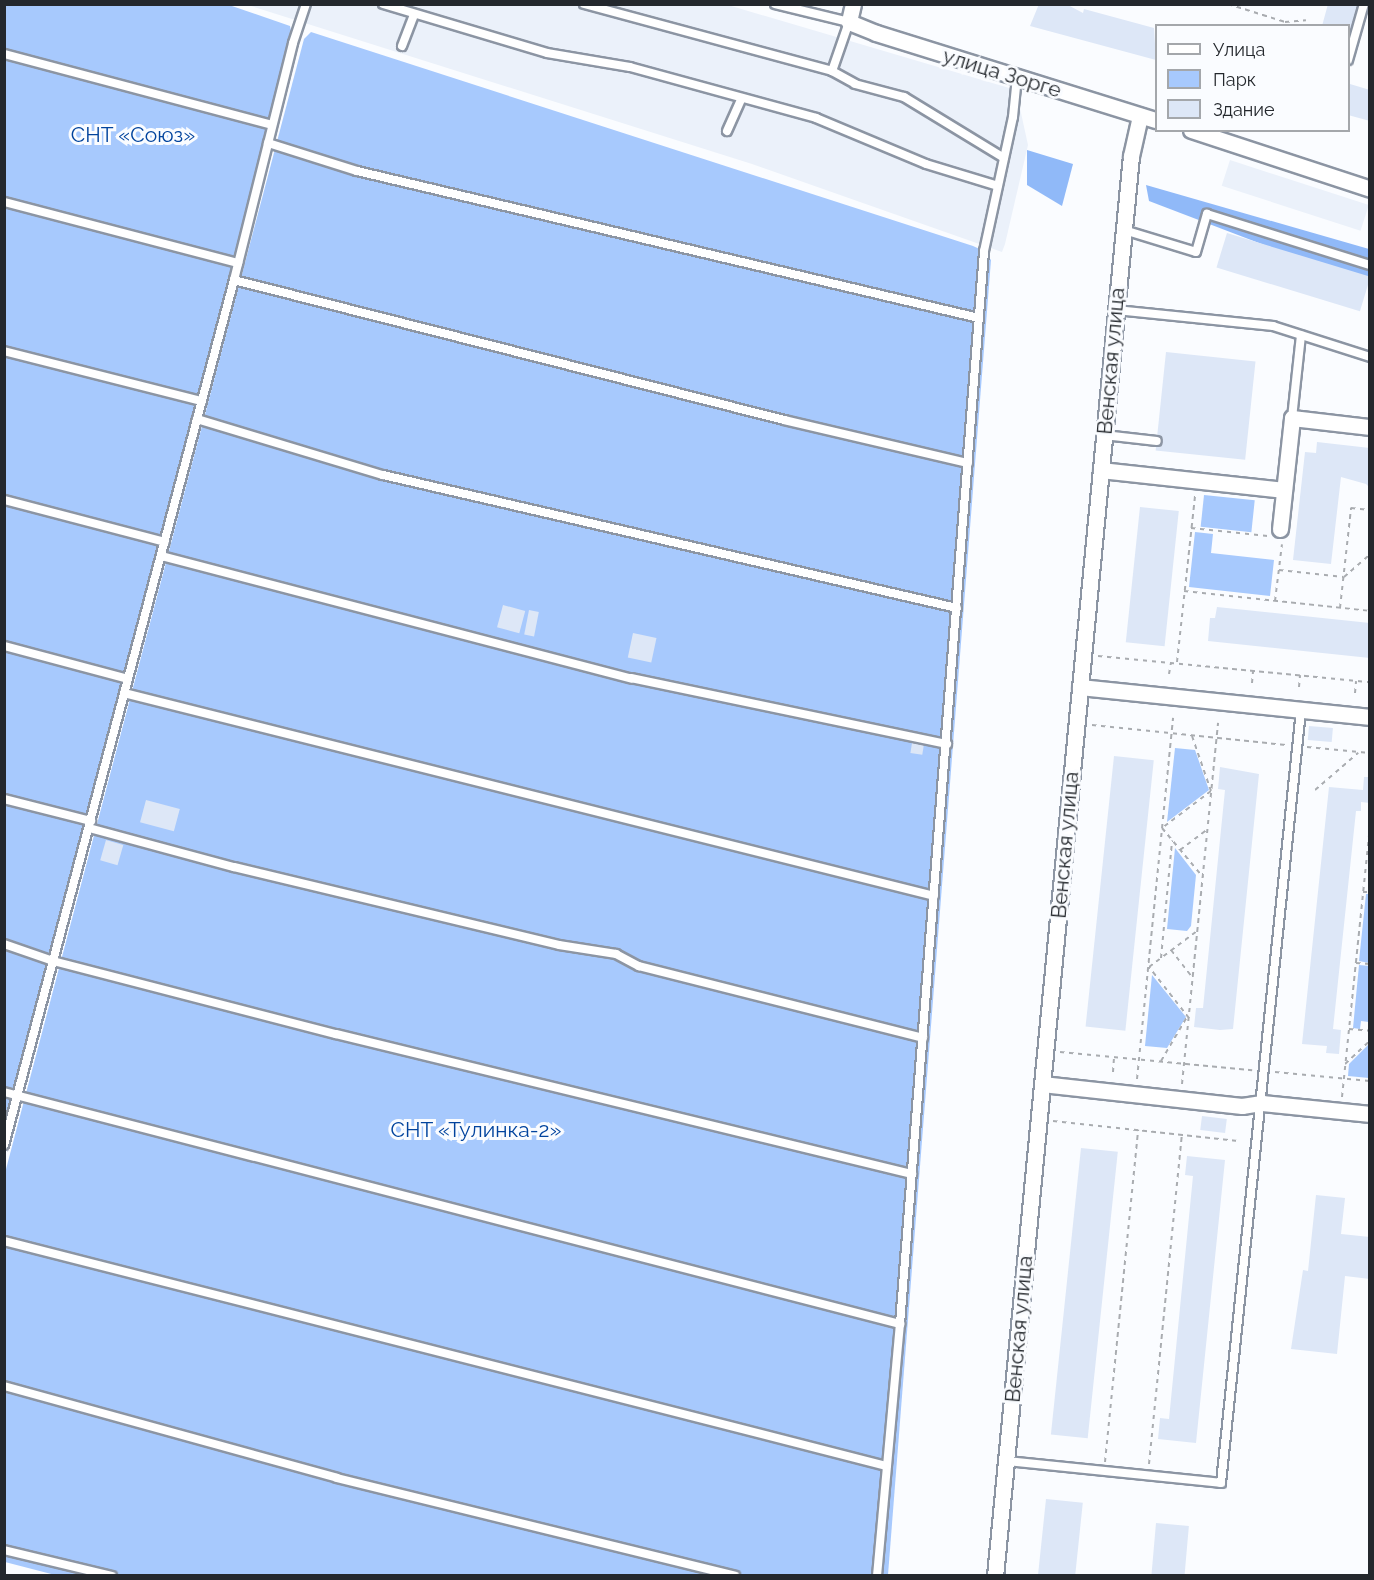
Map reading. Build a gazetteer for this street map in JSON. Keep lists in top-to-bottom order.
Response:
{
  "streets": {
    "street": ["улица Зорге", "Венская улица"]
  },
  "crossings": [
    ["улица Зорге", "Венская улица"]
  ],
  "parks": ["СНТ «Союз»", "СНТ «Тулинка-2»"],
  "legend": ["Улица", "Парк", "Здание"]
}
